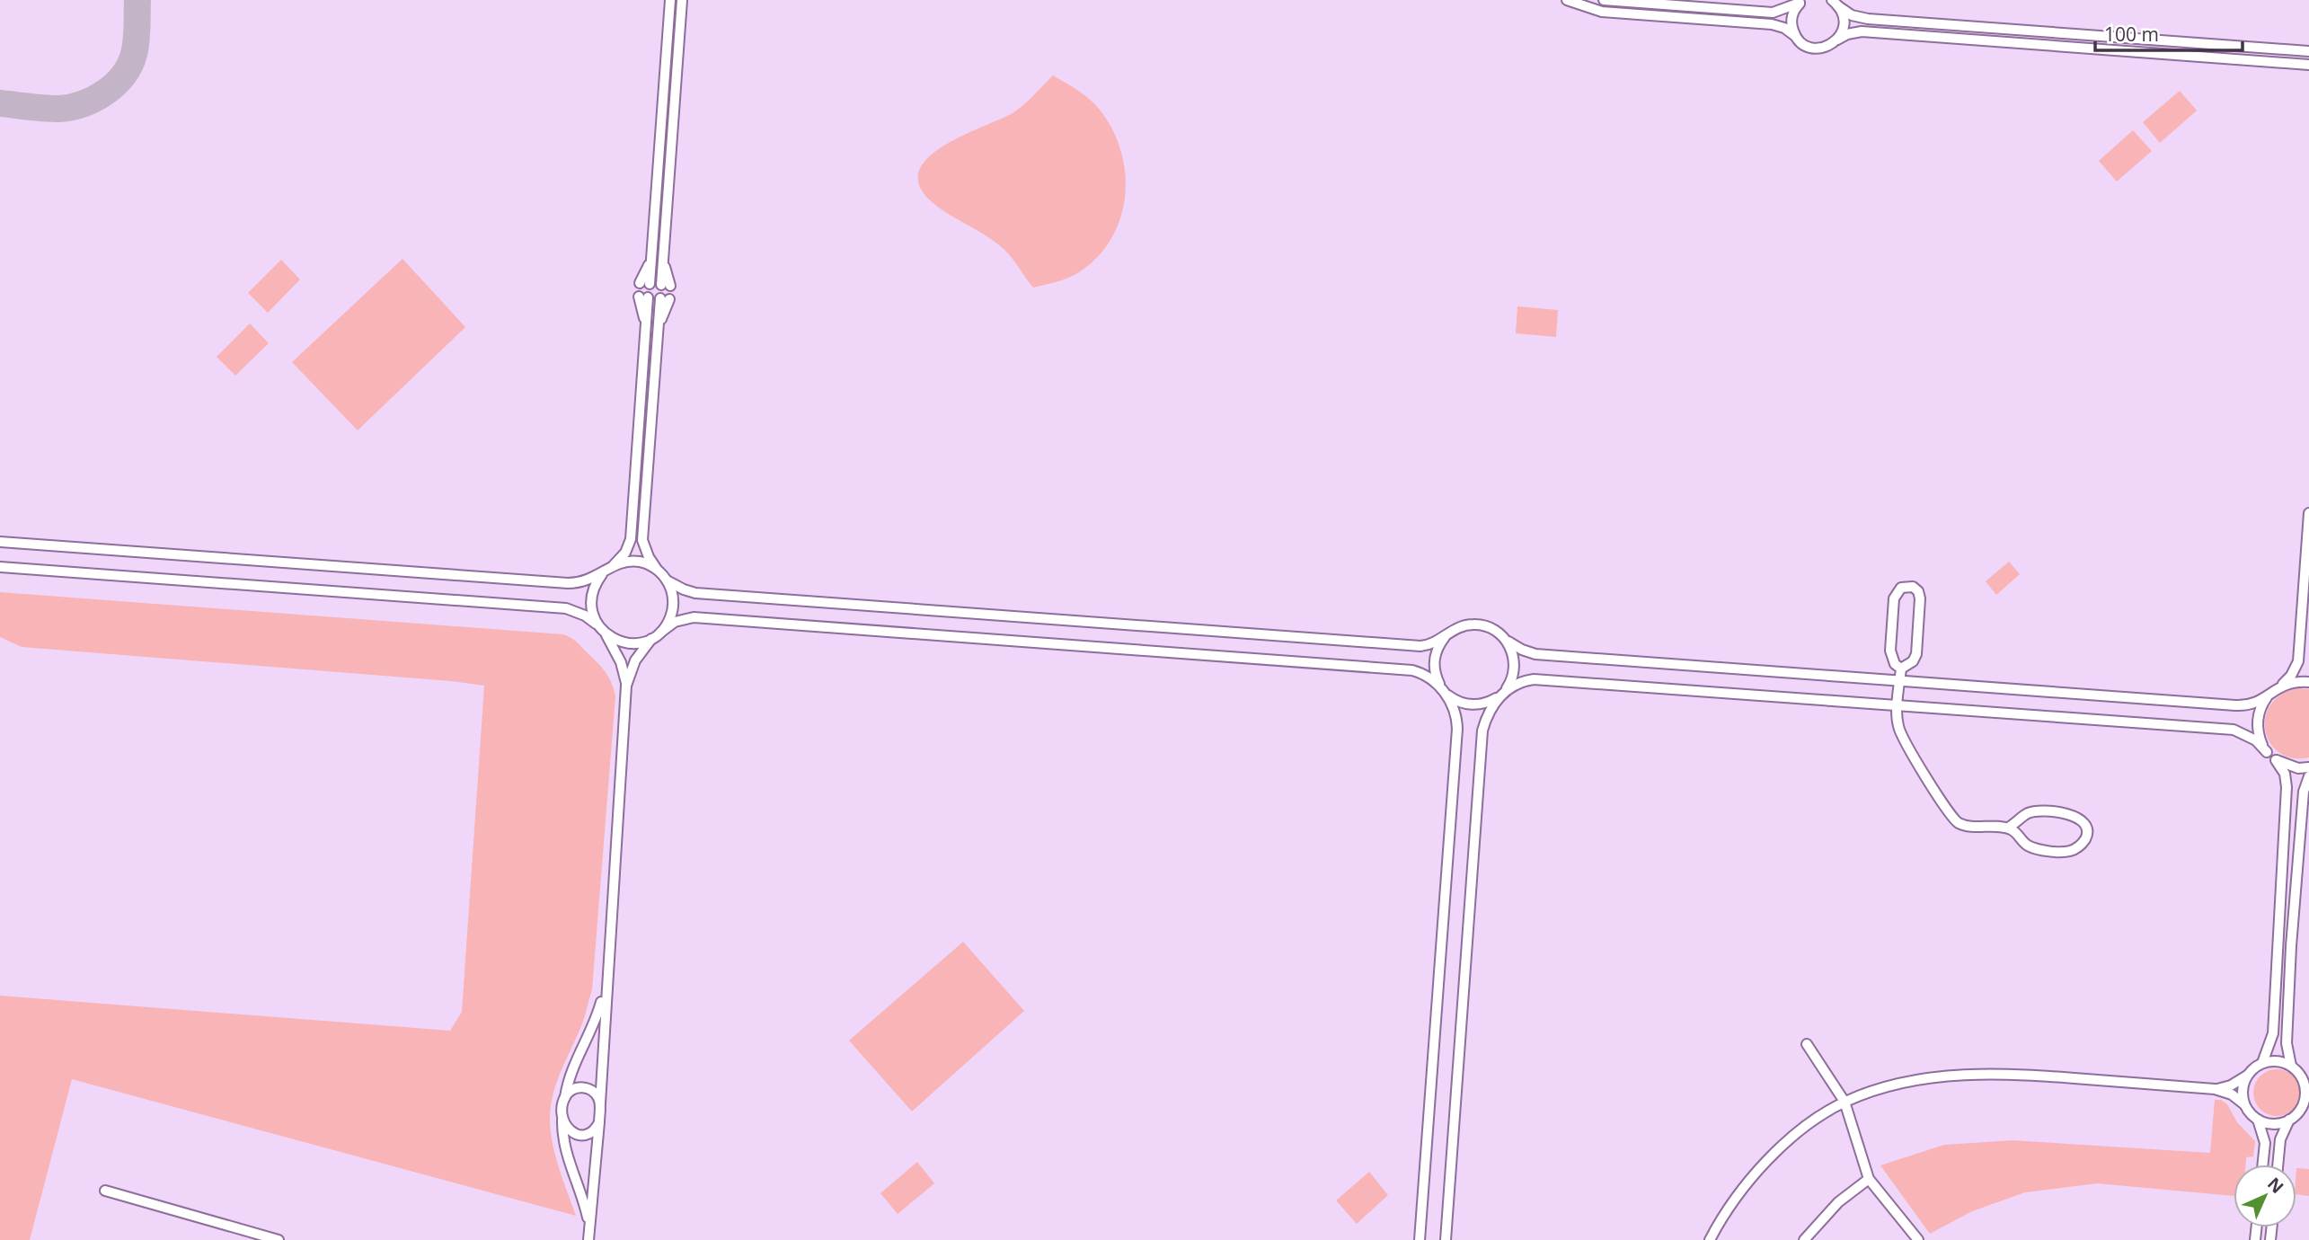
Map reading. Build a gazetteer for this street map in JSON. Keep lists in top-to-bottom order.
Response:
{
  "scale_bar": "100 m",
  "north": "top right"
}
